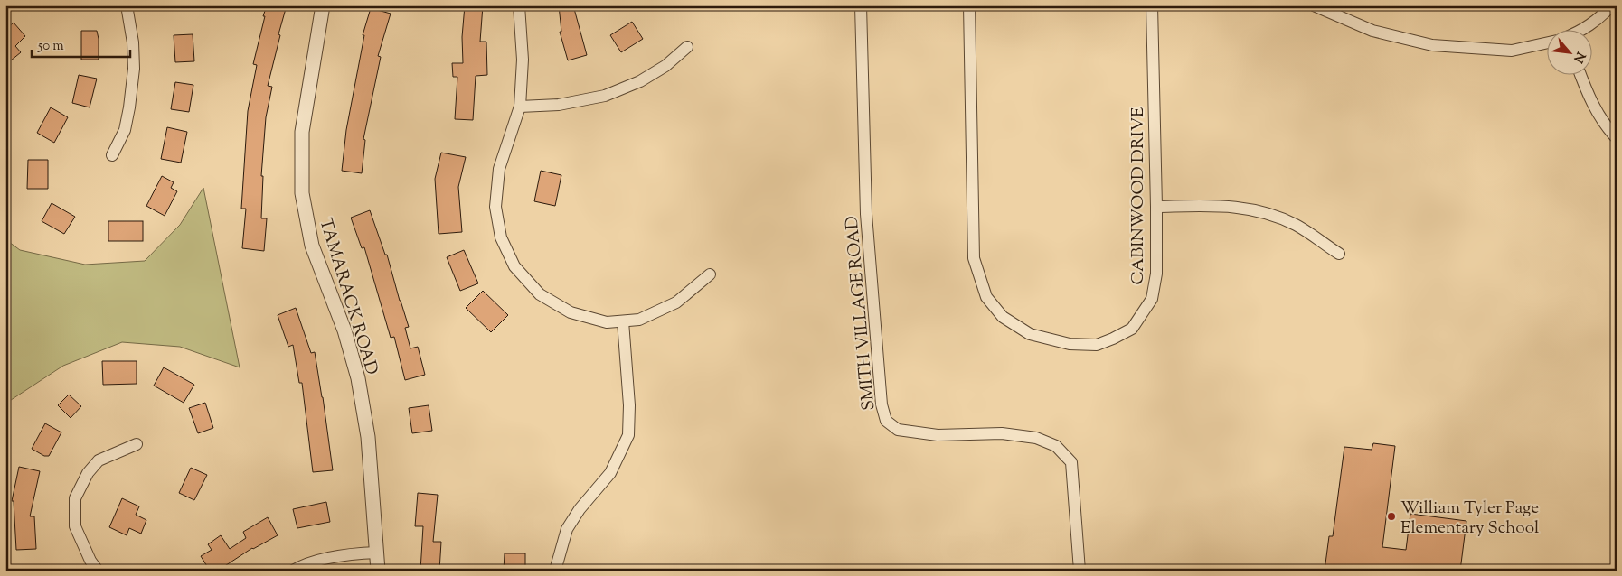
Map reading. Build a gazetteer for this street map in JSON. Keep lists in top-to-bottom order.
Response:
{
  "streets": {
    "street": ["CABINWOOD DRIVE", "TAMARACK ROAD", "SMITH VILLAGE ROAD"]
  },
  "places": ["William Tyler Page Elementary School"],
  "scale_bar": "50 m",
  "north": "bottom right"
}
